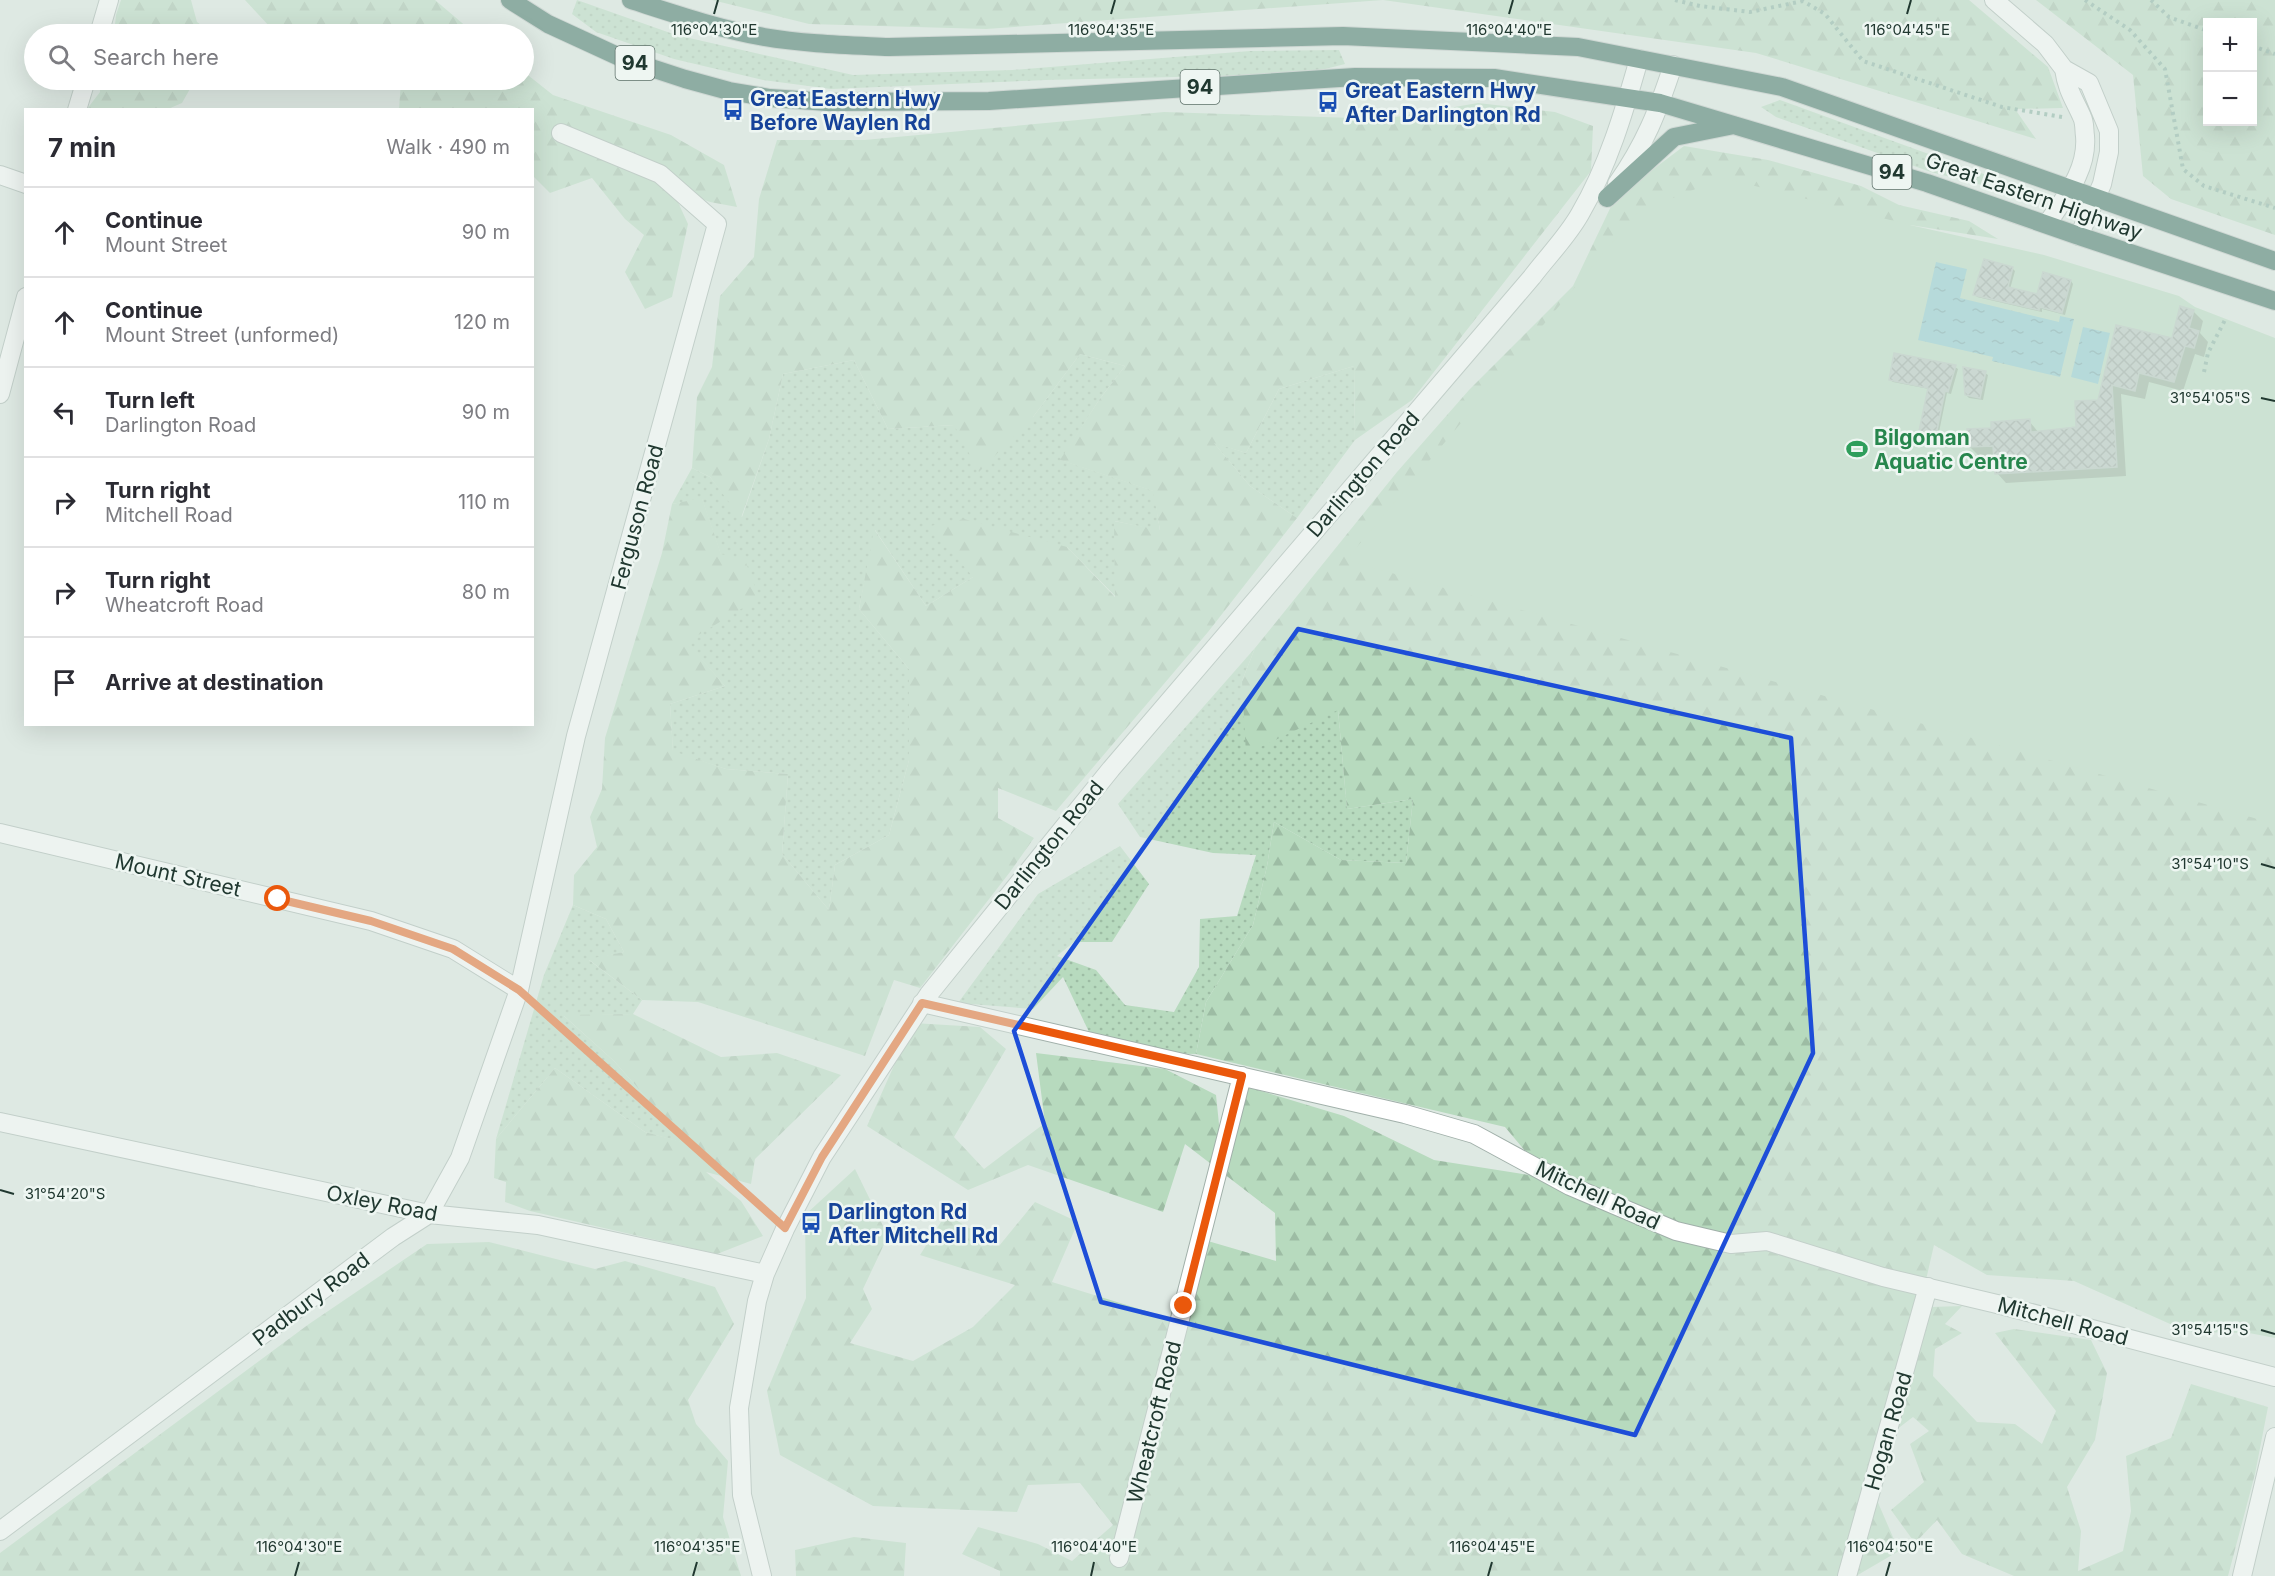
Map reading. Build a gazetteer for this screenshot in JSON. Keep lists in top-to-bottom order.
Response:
{
  "streets": {
    "highway": ["94", "Great Eastern Highway"],
    "street": [
      "Darlington Road",
      "Ferguson Road",
      "Mount Street",
      "Mitchell Road",
      "Oxley Road",
      "Padbury Road",
      "Wheatcroft Road",
      "Hogan Road"
    ]
  },
  "crossings": [
    ["Great Eastern Highway", "Darlington Road"],
    ["Darlington Road", "Mitchell Road"],
    ["Darlington Road", "Oxley Road"],
    ["Ferguson Road", "Mount Street"],
    ["Ferguson Road", "Padbury Road"],
    ["Mount Street", "Padbury Road"],
    ["Mitchell Road", "Wheatcroft Road"],
    ["Mitchell Road", "Hogan Road"],
    ["Oxley Road", "Padbury Road"]
  ],
  "places": {
    "bus stop": ["Great Eastern Hwy After Darlington Rd", "Great Eastern Hwy Before Waylen Rd", "Darlington Rd After Mitchell Rd"],
    "sports": ["Bilgoman Aquatic Centre"]
  },
  "page": {
    "map_buttons": ["+", "−"],
    "search": "Search here",
    "heading": ["7 min", "Walk · 490 m"],
    "list": [
      ["Continue", "Mount Street", "90 m"],
      ["Continue", "Mount Street (unformed)", "120 m"],
      ["Turn left", "Darlington Road", "90 m"],
      ["Turn right", "Mitchell Road", "110 m"],
      ["Turn right", "Wheatcroft Road", "80 m"],
      "Arrive at destination"
    ]
  },
  "coordinates": [
    "116°04'30\"E",
    "116°04'35\"E",
    "116°04'40\"E",
    "116°04'45\"E",
    "31°54'05\"S",
    "31°54'10\"S",
    "31°54'20\"S",
    "31°54'15\"S",
    "116°04'50\"E"
  ]
}
